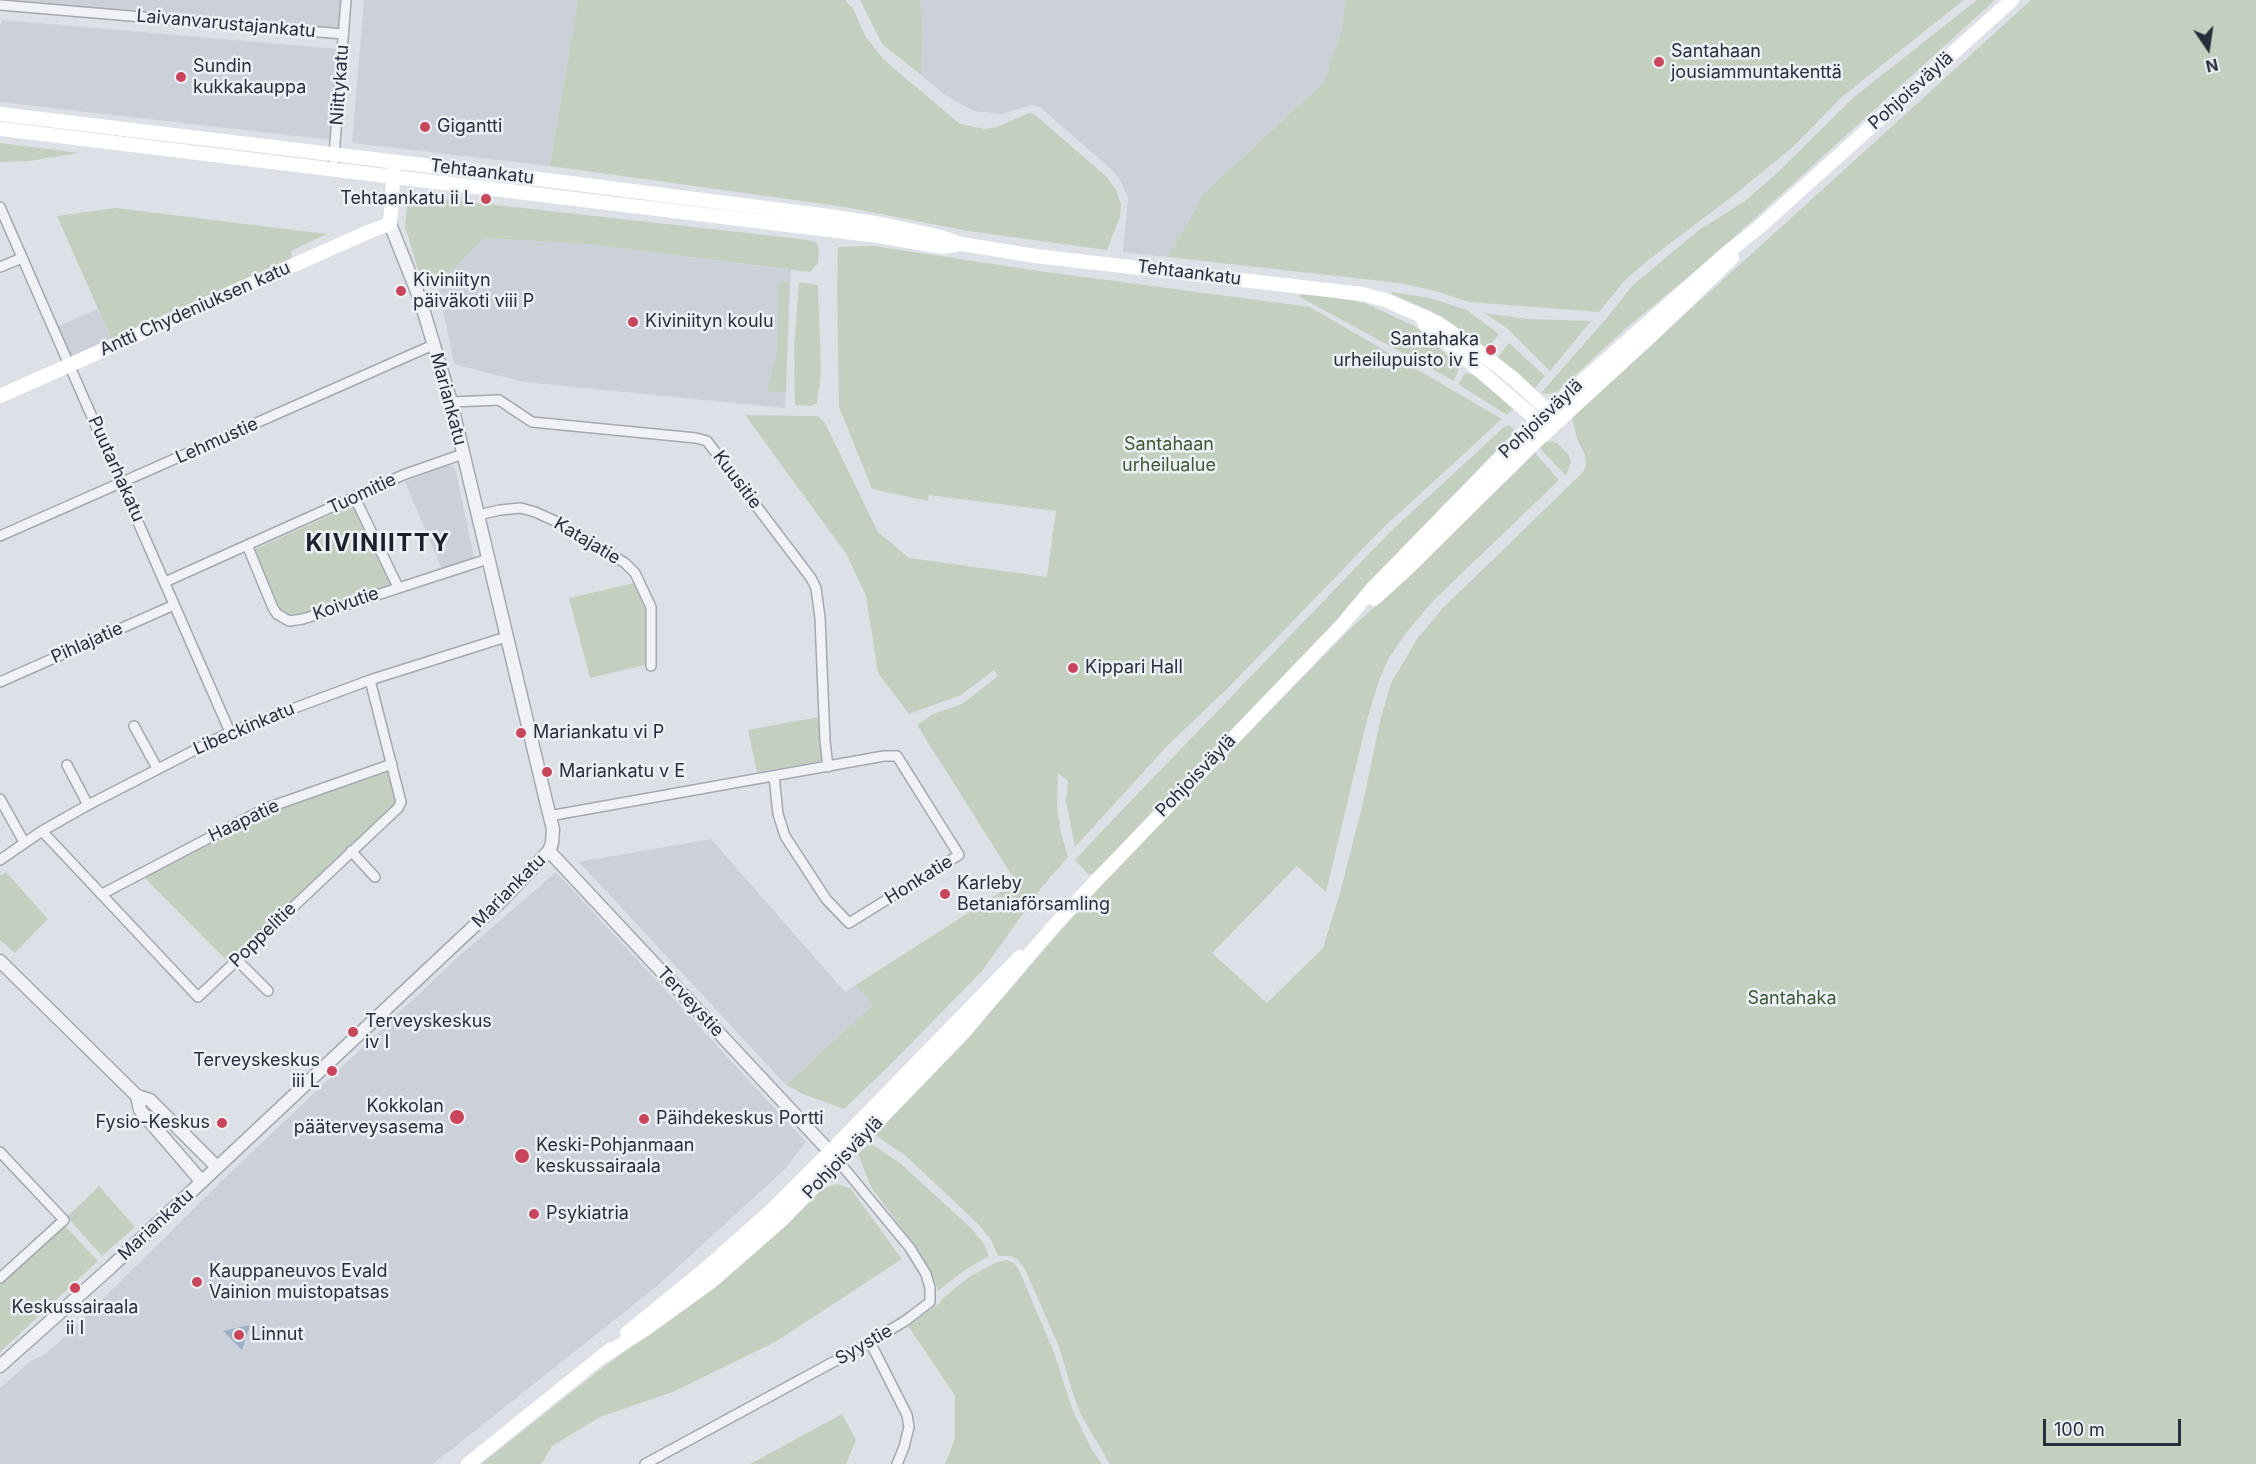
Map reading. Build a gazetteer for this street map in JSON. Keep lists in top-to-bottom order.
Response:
{
  "streets": {
    "main road": [
      "Pohjoisväylä",
      "Tehtaankatu",
      "Antti Chydeniuksen katu",
      "Mariankatu"
    ],
    "street": [
      "Laivanvarustajankatu",
      "Niittykatu",
      "Lehmustie",
      "Puutarhakatu",
      "Kuusitie",
      "Tuomitie",
      "Katajatie",
      "Koivutie",
      "Pihlajatie",
      "Libeckinkatu",
      "Haapatie",
      "Honkatie",
      "Poppelitie",
      "Terveystie",
      "Syystie"
    ]
  },
  "crossings": [
    ["Laivanvarustajankatu", "Niittykatu"],
    ["Niittykatu", "Tehtaankatu"],
    ["Pohjoisväylä", "Tehtaankatu"],
    ["Pohjoisväylä", "Terveystie"],
    ["Pohjoisväylä", "Syystie"],
    ["Tehtaankatu", "Mariankatu"],
    ["Antti Chydeniuksen katu", "Mariankatu"],
    ["Antti Chydeniuksen katu", "Puutarhakatu"],
    ["Mariankatu", "Lehmustie"],
    ["Mariankatu", "Kuusitie"],
    ["Mariankatu", "Tuomitie"],
    ["Mariankatu", "Katajatie"],
    ["Mariankatu", "Koivutie"],
    ["Mariankatu", "Libeckinkatu"],
    ["Mariankatu", "Honkatie"],
    ["Mariankatu", "Terveystie"],
    ["Lehmustie", "Puutarhakatu"],
    ["Puutarhakatu", "Tuomitie"],
    ["Puutarhakatu", "Pihlajatie"],
    ["Puutarhakatu", "Libeckinkatu"],
    ["Kuusitie", "Honkatie"],
    ["Tuomitie", "Koivutie"],
    ["Libeckinkatu", "Poppelitie"],
    ["Haapatie", "Poppelitie"],
    ["Terveystie", "Syystie"]
  ],
  "districts": ["KIVINIITTY"],
  "parks": ["Santahaan urheilualue", "Santahaka"],
  "places": [
    "Santahaan jousiammuntakenttä",
    "Sundin kukkakauppa",
    "Gigantti",
    "Tehtaankatu ii L",
    "Kiviniityn päiväkoti viii P",
    "Kiviniityn koulu",
    "Santahaka urheilupuisto iv E",
    "Kippari Hall",
    "Mariankatu vi P",
    "Mariankatu v E",
    "Karleby Betaniaförsamling",
    "Terveyskeskus iv I",
    "Terveyskeskus iii L",
    "Kokkolan pääterveysasema",
    "Päihdekeskus Portti",
    "Fysio-Keskus",
    "Keski-Pohjanmaan keskussairaala",
    "Psykiatria",
    "Kauppaneuvos Evald Vainion muistopatsas",
    "Keskussairaala ii I",
    "Linnut"
  ],
  "scale_bar": "100 m",
  "north": "bottom"
}
